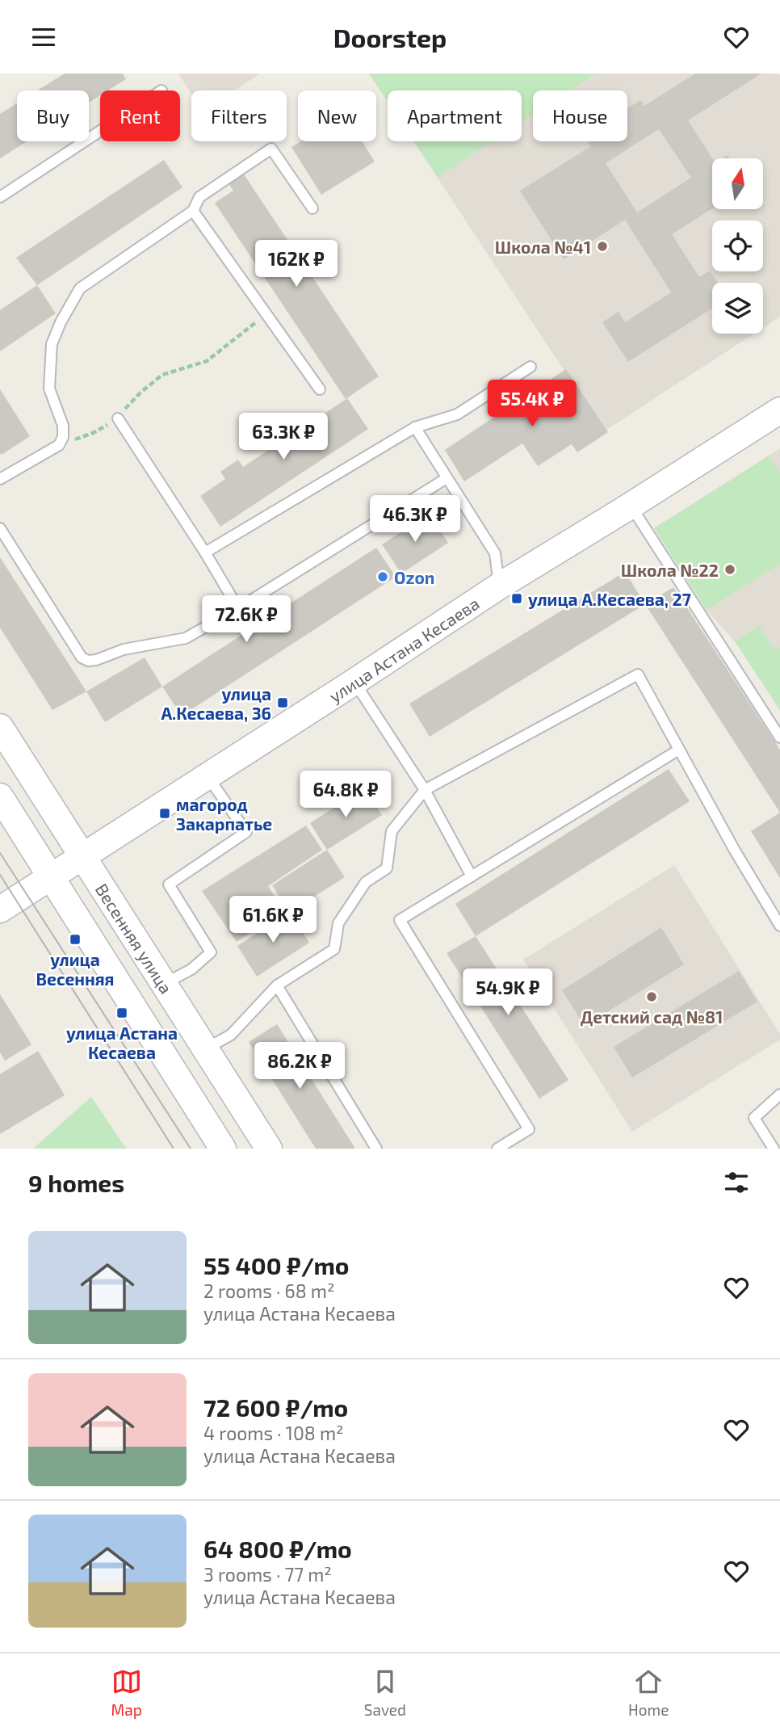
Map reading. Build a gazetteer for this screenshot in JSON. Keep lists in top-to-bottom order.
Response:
{
  "streets": {
    "street": ["улица Астана Кесаева", "Весенняя улица"]
  },
  "crossings": [
    ["улица Астана Кесаева", "Весенняя улица"]
  ],
  "places": {
    "other": [
      "Школа №41",
      "Школа №22",
      "Ozon",
      "Детский сад №81"
    ],
    "transit": [
      "улица А.Кесаева, 27",
      "улица А.Кесаева, 36",
      "магород Закарпатье",
      "улица Весенняя",
      "улица Астана Кесаева"
    ]
  },
  "north": "top",
  "page": {
    "header": "Doorstep",
    "chip": [
      "Buy",
      "Rent",
      "Filters",
      "New",
      "Apartment",
      "House"
    ],
    "price": [
      "162K ₽",
      "55.4K ₽",
      "63.3K ₽",
      "46.3K ₽",
      "72.6K ₽",
      "64.8K ₽",
      "61.6K ₽",
      "54.9K ₽",
      "86.2K ₽"
    ],
    "heading": "9 homes",
    "list": [
      {
        "name": "55 400 ₽/mo",
        "note": "2 rooms · 68 m² · улица Астана Кесаева"
      },
      {
        "name": "72 600 ₽/mo",
        "note": "4 rooms · 108 m² · улица Астана Кесаева"
      },
      {
        "name": "64 800 ₽/mo",
        "note": "3 rooms · 77 m² · улица Астана Кесаева"
      }
    ],
    "tabs": ["Map", "Saved", "Home"]
  }
}
